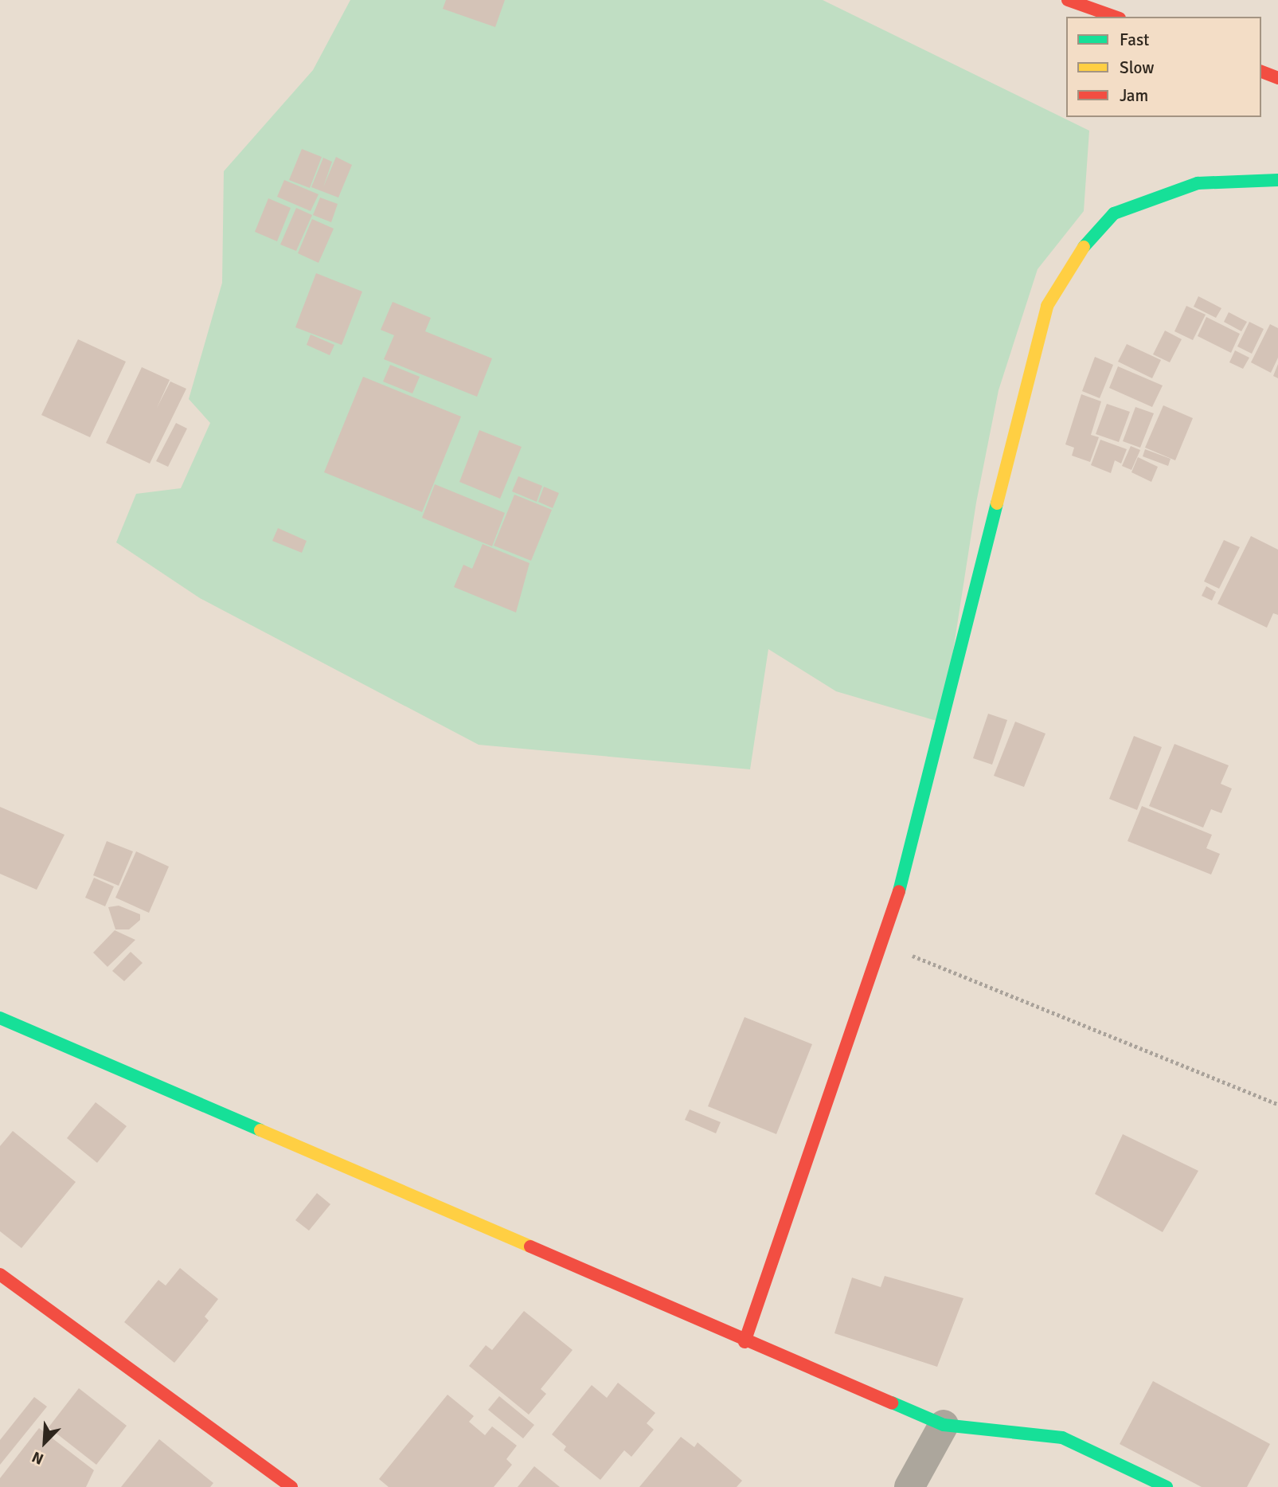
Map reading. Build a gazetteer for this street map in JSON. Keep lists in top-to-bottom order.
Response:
{
  "legend": ["Fast", "Slow", "Jam"],
  "north": "bottom left"
}
